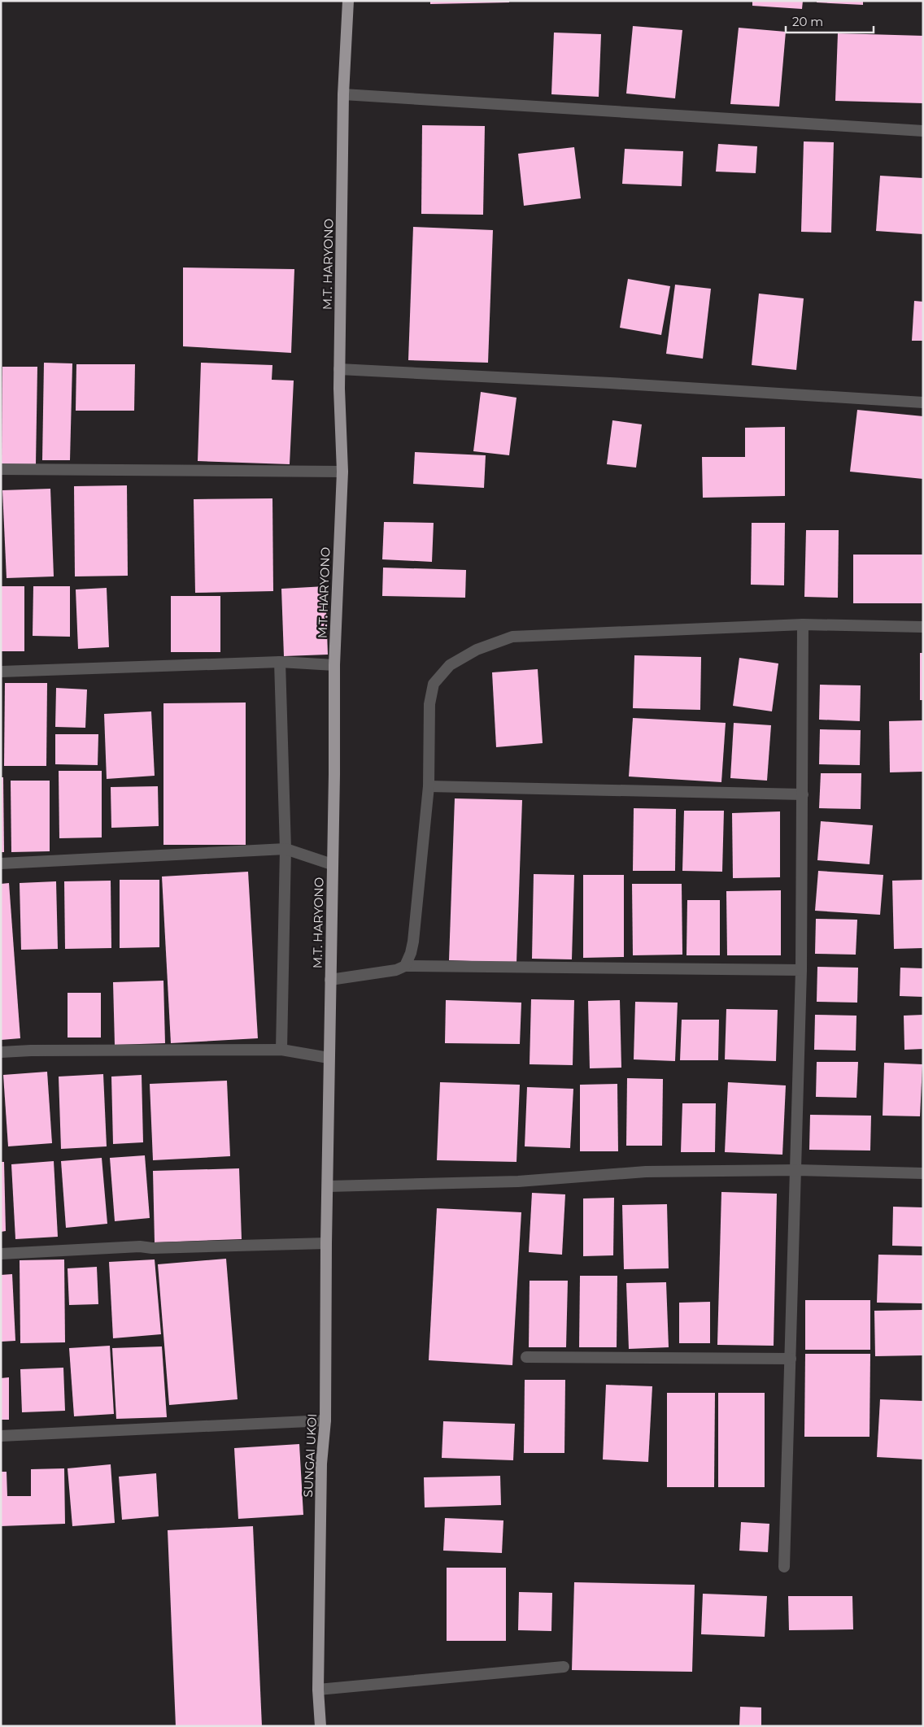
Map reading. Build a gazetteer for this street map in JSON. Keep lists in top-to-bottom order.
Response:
{
  "streets": {
    "highway": ["M.T. HARYONO", "SUNGAI UKOI"]
  },
  "crossings": [
    ["M.T. HARYONO", "SUNGAI UKOI"]
  ],
  "scale_bar": "20 m"
}
